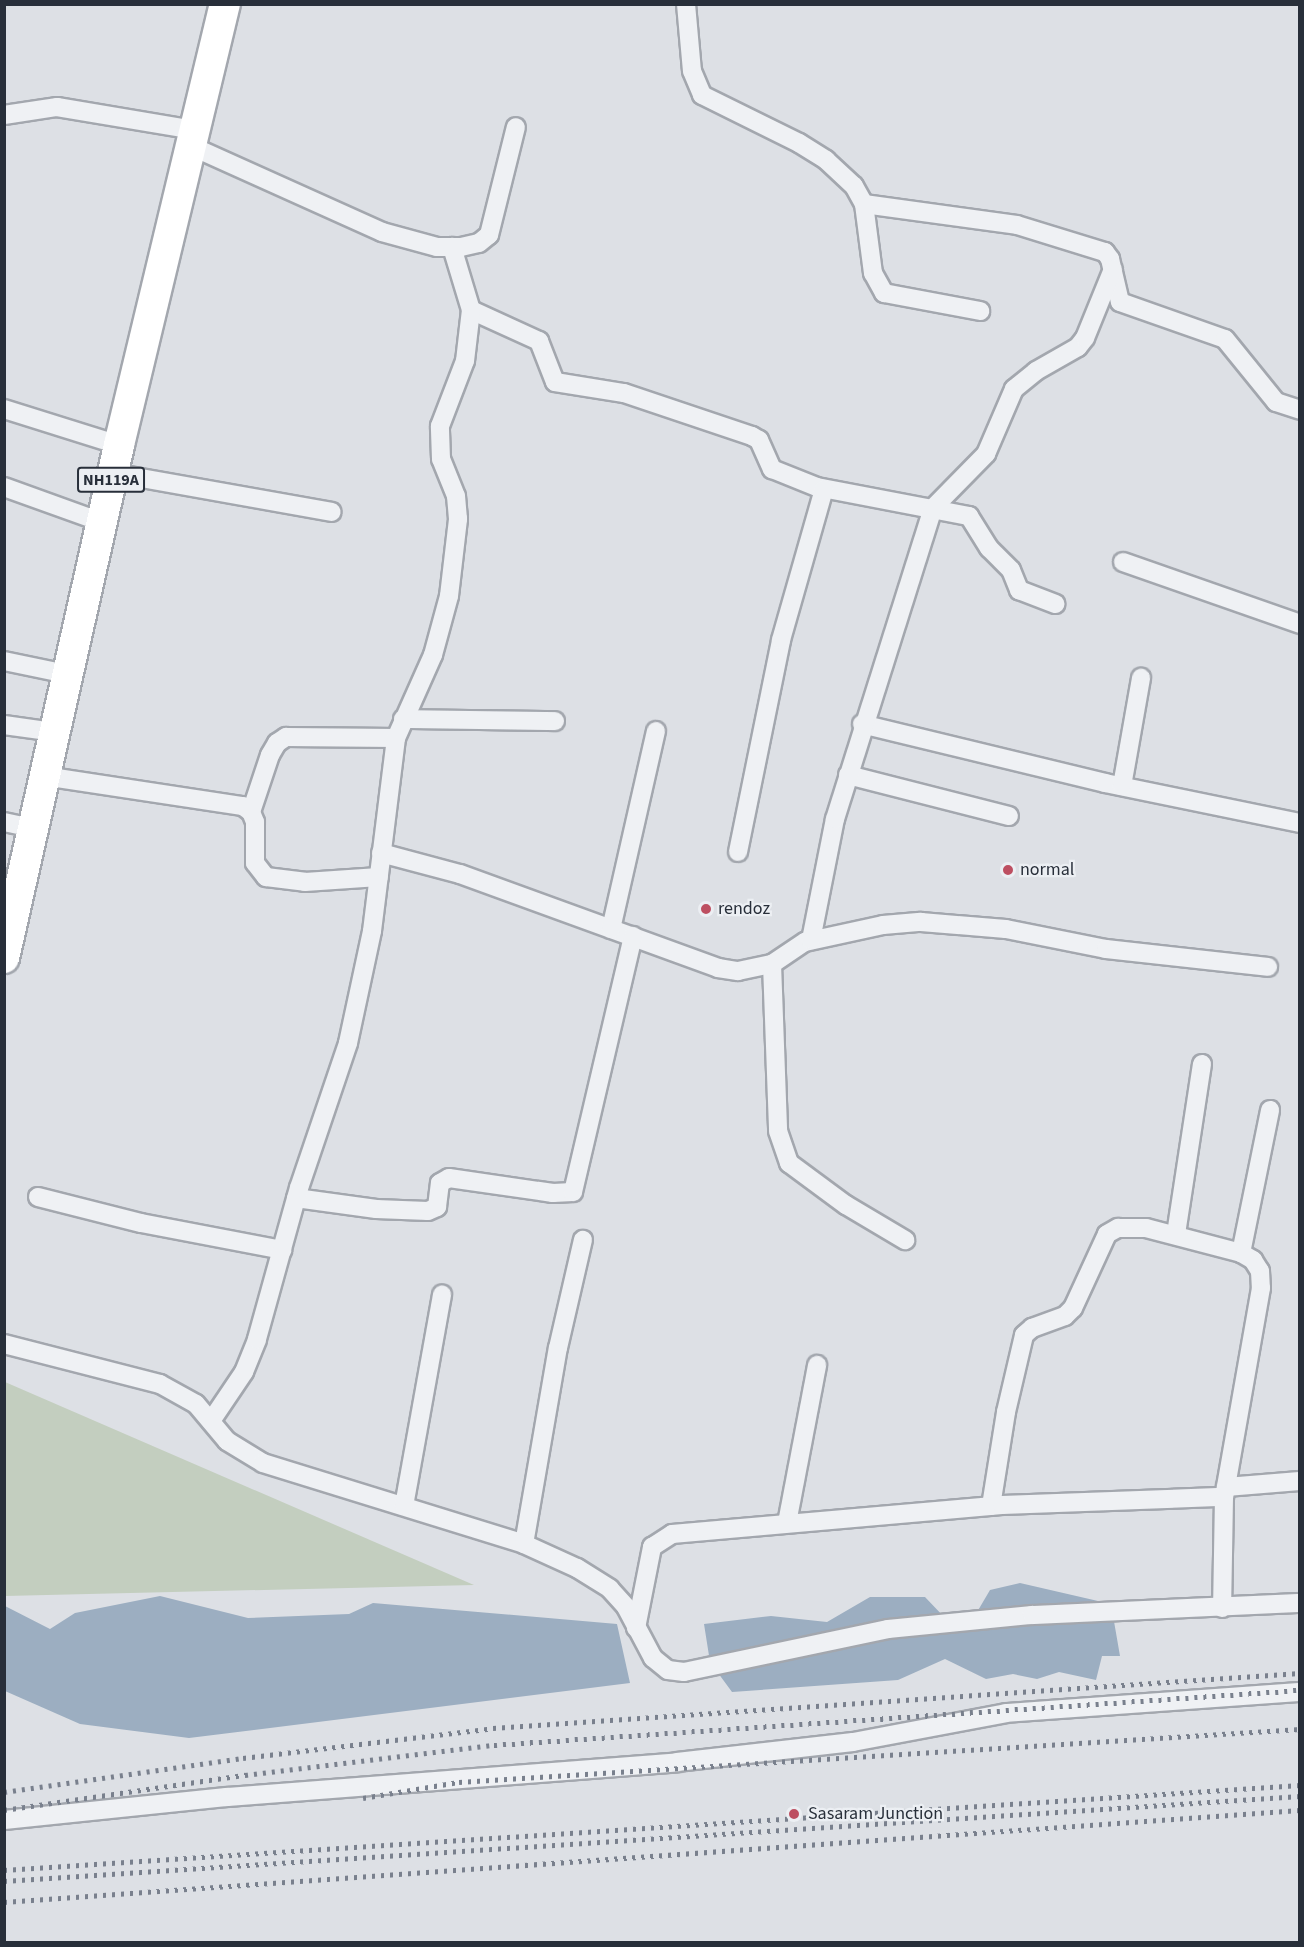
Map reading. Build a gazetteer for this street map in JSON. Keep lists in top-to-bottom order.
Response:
{
  "streets": {
    "highway": ["NH119A"]
  },
  "places": ["normal", "rendoz", "Sasaram Junction"]
}
